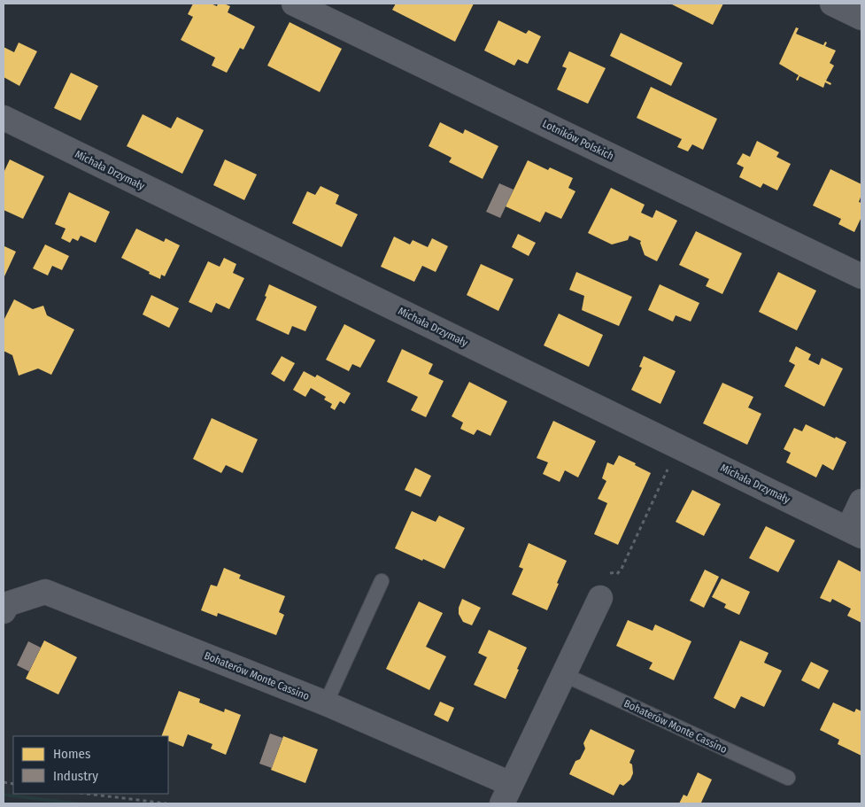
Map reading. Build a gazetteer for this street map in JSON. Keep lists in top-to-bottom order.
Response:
{
  "streets": {
    "street": ["Lotników Polskich", "Michała Drzymały", "Bohaterów Monte Cassino"]
  },
  "legend": ["Homes", "Industry"]
}
